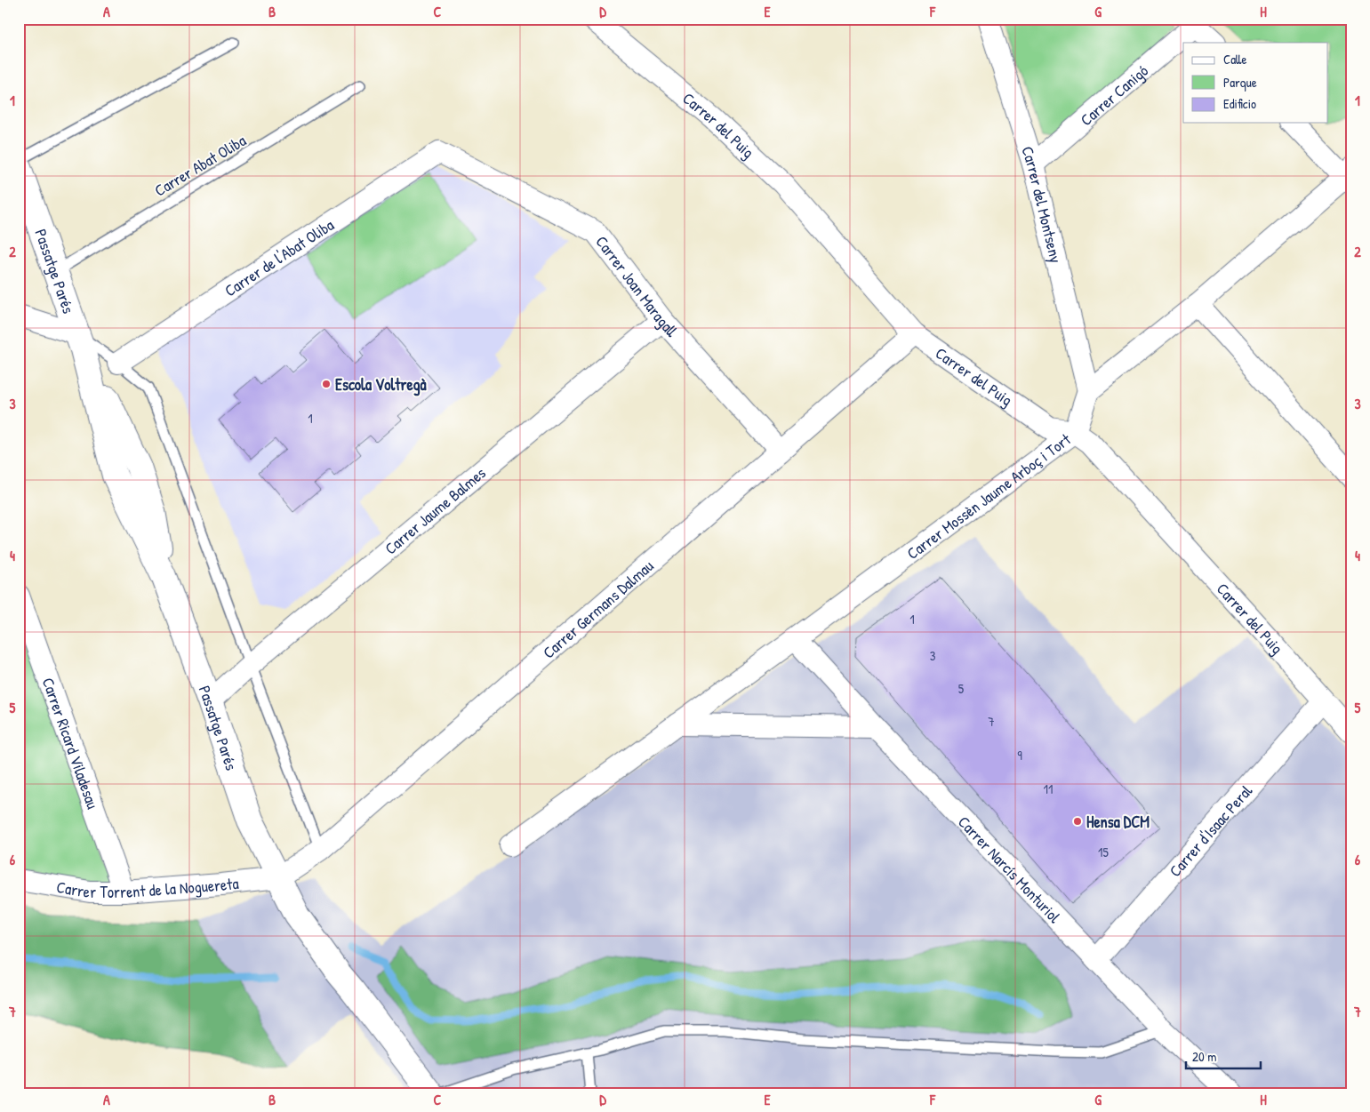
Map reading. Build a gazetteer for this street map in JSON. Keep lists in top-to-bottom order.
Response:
{
  "streets": {
    "street": [
      "Carrer Canigó",
      "Carrer del Puig",
      "Carrer del Montseny",
      "Carrer de l'Abat Oliba",
      "Passatge Parés",
      "Carrer Joan Maragall",
      "Carrer Mossèn Jaume Arboç i Tort",
      "Carrer Jaume Balmes",
      "Carrer Germans Dalmau",
      "Carrer Ricard Viladesau",
      "Carrer d'Isaac Peral",
      "Carrer Narcís Monturiol",
      "Carrer Torrent de la Noguereta"
    ],
    "lane": ["Carrer Abat Oliba"]
  },
  "crossings": [
    ["Carrer Canigó", "Carrer del Montseny"],
    ["Carrer del Puig", "Carrer Mossèn Jaume Arboç i Tort"],
    ["Carrer del Puig", "Carrer Germans Dalmau"],
    ["Carrer del Puig", "Carrer d'Isaac Peral"],
    ["Carrer Abat Oliba", "Passatge Parés"],
    ["Carrer del Montseny", "Carrer Mossèn Jaume Arboç i Tort"],
    ["Carrer de l'Abat Oliba", "Carrer Joan Maragall"],
    ["Passatge Parés", "Carrer Jaume Balmes"],
    ["Passatge Parés", "Carrer Germans Dalmau"],
    ["Passatge Parés", "Carrer Torrent de la Noguereta"],
    ["Carrer Joan Maragall", "Carrer Jaume Balmes"],
    ["Carrer Joan Maragall", "Carrer Germans Dalmau"],
    ["Carrer Mossèn Jaume Arboç i Tort", "Carrer Narcís Monturiol"],
    ["Carrer Germans Dalmau", "Carrer Torrent de la Noguereta"],
    ["Carrer Ricard Viladesau", "Carrer Torrent de la Noguereta"],
    ["Carrer d'Isaac Peral", "Carrer Narcís Monturiol"]
  ],
  "places": ["Escola Voltregà", "Hensa DCM"],
  "house_numbers": [
    "1",
    "1",
    "3",
    "5",
    "7",
    "9",
    "11",
    "15"
  ],
  "legend": ["Calle", "Parque", "Edificio"],
  "scale_bar": "20 m",
  "grid": {
    "columns": [
      "A",
      "B",
      "C",
      "D",
      "E",
      "F",
      "G",
      "H"
    ],
    "rows": [
      "1",
      "2",
      "3",
      "4",
      "5",
      "6",
      "7"
    ]
  }
}
